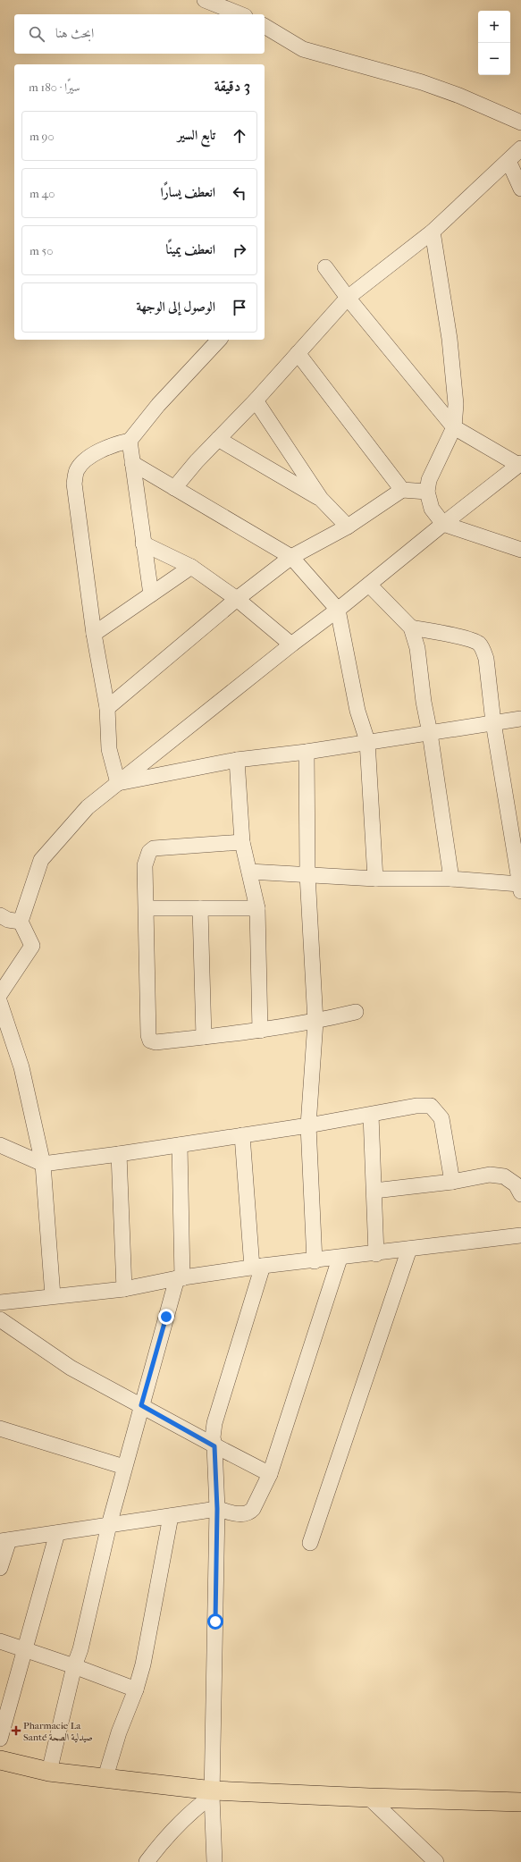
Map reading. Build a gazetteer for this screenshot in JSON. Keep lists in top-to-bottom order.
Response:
{
  "places": {
    "health": ["Pharmacie La Santé صيدلية الصحة"]
  },
  "page": {
    "map_buttons": ["+", "−"],
    "search": "ابحث هنا",
    "heading": ["3 دقيقة", "سيرًا · 180 m"],
    "list": [
      ["تابع السير", "90 m"],
      ["انعطف يسارًا", "40 m"],
      ["انعطف يمينًا", "50 m"],
      "الوصول إلى الوجهة"
    ]
  }
}
